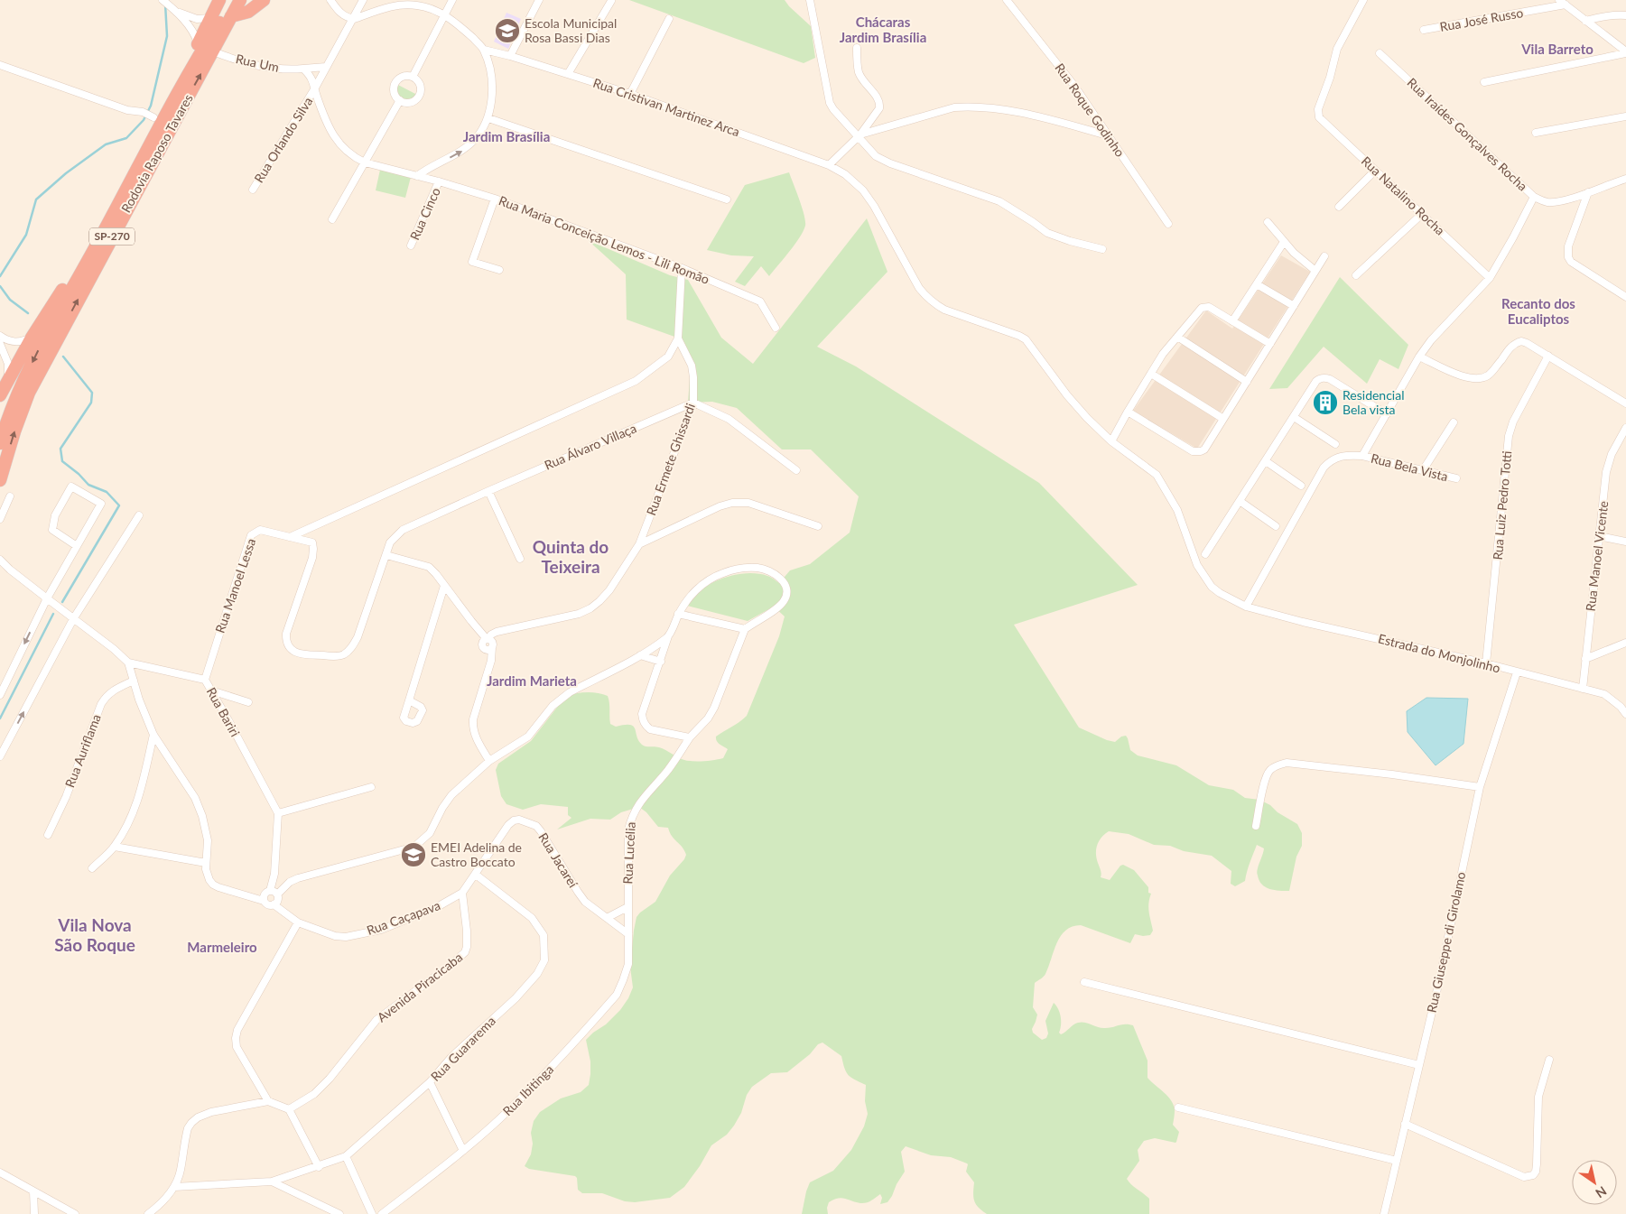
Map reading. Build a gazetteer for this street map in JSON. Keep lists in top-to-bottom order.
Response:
{
  "streets": {
    "highway": ["Rodovia Raposo Tavares", "SP-270"],
    "street": [
      "Rua José Russo",
      "Rua Um",
      "Rua Cristivan Martinez Arca",
      "Rua Roque Godinho",
      "Rua Iraídes Gonçalves Rocha",
      "Rua Orlando Silva",
      "Rua Natalino Rocha",
      "Rua Cinco",
      "Rua Maria Conceição Lemos - Lili Romão",
      "Rua Álvaro Villaça",
      "Rua Ermete Ghissardi",
      "Rua Bela Vista",
      "Rua Luiz Pedro Totti",
      "Rua Manoel Vicente",
      "Rua Manoel Lessa",
      "Estrada do Monjolinho",
      "Rua Bariri",
      "Rua Auriflama",
      "Rua Lucélia",
      "Rua Jacareí",
      "Rua Caçapava",
      "Rua Giuseppe di Girolamo",
      "Avenida Piracicaba",
      "Rua Guararema",
      "Rua Ibitinga"
    ]
  },
  "crossings": [
    ["Rua Um", "Rua Orlando Silva"],
    ["Rua Um", "Rodovia Raposo Tavares"],
    ["Rua Cristivan Martinez Arca", "Estrada do Monjolinho"],
    ["Rua Iraídes Gonçalves Rocha", "Rua Natalino Rocha"],
    ["Rua Iraídes Gonçalves Rocha", "Rua Bela Vista"],
    ["Rua Orlando Silva", "Rua Maria Conceição Lemos - Lili Romão"],
    ["Rua Cinco", "Rua Maria Conceição Lemos - Lili Romão"],
    ["Rua Maria Conceição Lemos - Lili Romão", "Rua Ermete Ghissardi"],
    ["Rua Álvaro Villaça", "Rua Ermete Ghissardi"],
    ["Rua Álvaro Villaça", "Rua Manoel Lessa"],
    ["Rua Luiz Pedro Totti", "Estrada do Monjolinho"],
    ["Rua Manoel Vicente", "Estrada do Monjolinho"],
    ["Rua Manoel Lessa", "Rua Bariri"],
    ["Estrada do Monjolinho", "Rua Giuseppe di Girolamo"],
    ["Rua Lucélia", "Rua Jacareí"],
    ["Rua Lucélia", "Rua Ibitinga"],
    ["Rua Jacareí", "Rua Caçapava"],
    ["Rua Jacareí", "Rua Guararema"],
    ["Rua Jacareí", "Rua Ibitinga"],
    ["Rua Caçapava", "Avenida Piracicaba"],
    ["Rua Caçapava", "Rua Guararema"]
  ],
  "districts": [
    "Chácaras Jardim Brasília",
    "Vila Barreto",
    "Jardim Brasília",
    "Recanto dos Eucaliptos",
    "Quinta do Teixeira",
    "Jardim Marieta",
    "Vila Nova São Roque",
    "Marmeleiro"
  ],
  "places": {
    "school or university": ["Escola Municipal Rosa Bassi Dias", "EMEI Adelina de Castro Boccato"],
    "building": ["Residencial Bela vista"]
  },
  "north": "bottom right"
}
